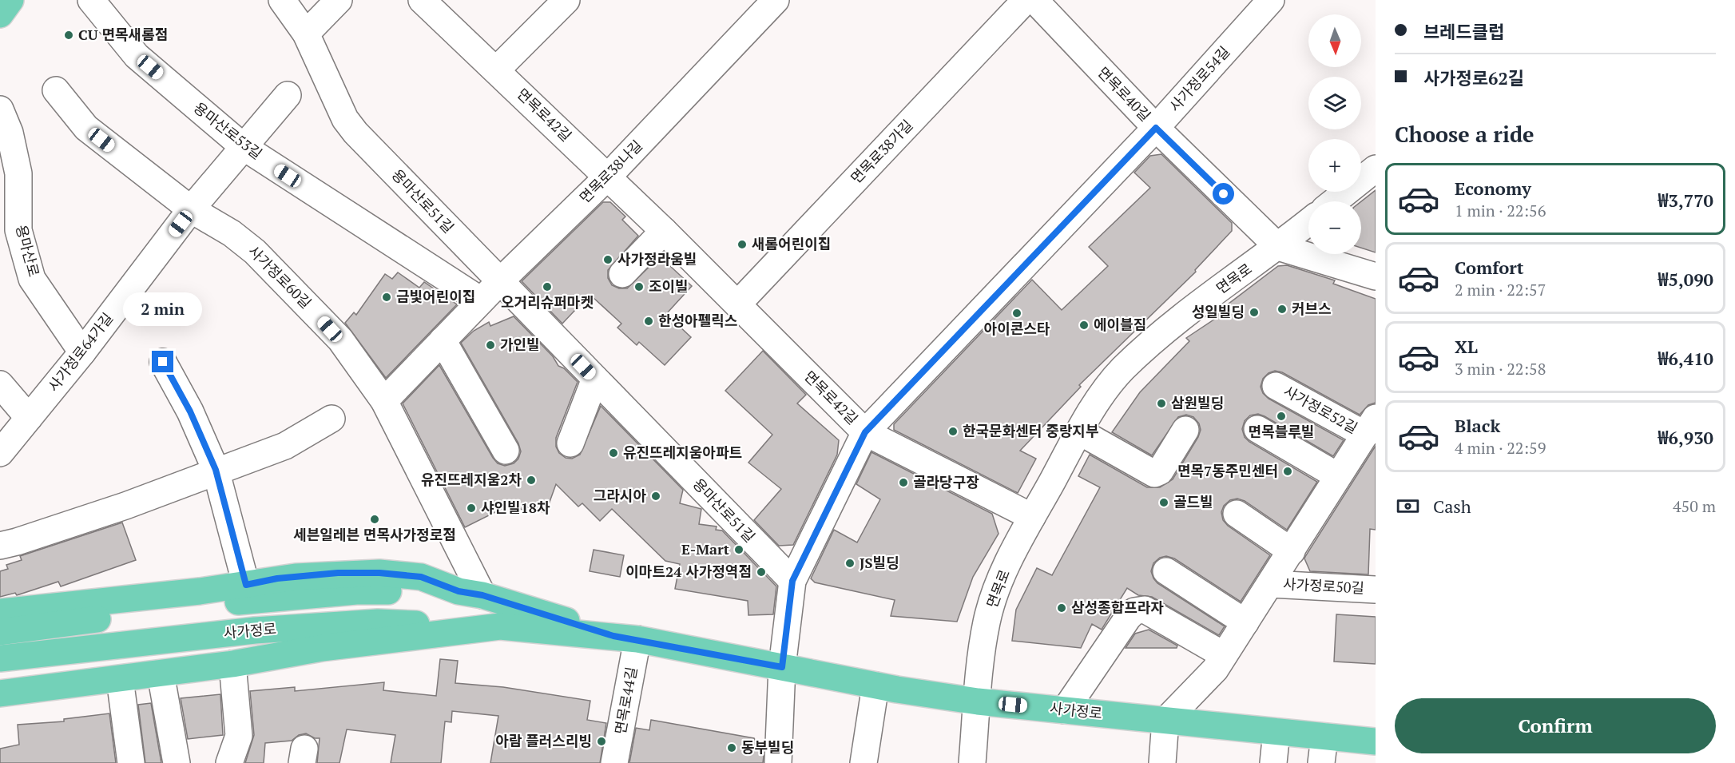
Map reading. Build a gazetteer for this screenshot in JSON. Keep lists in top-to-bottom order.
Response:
{
  "streets": {
    "main road": ["사가정로"],
    "street": [
      "사가정로54길",
      "면목로40길",
      "면목로42길",
      "용마산로53길",
      "면목로38가길",
      "면목로38나길",
      "용마산로51길",
      "용마산로",
      "사가정로60길",
      "면목로",
      "사가정로64가길",
      "사가정로52길",
      "사가정로50길",
      "면목로44길"
    ]
  },
  "crossings": [
    ["사가정로54길", "면목로40길"],
    ["사가정로54길", "면목로42길"],
    ["사가정로54길", "용마산로51길"],
    ["사가정로54길", "사가정로"],
    ["면목로40길", "면목로"],
    ["면목로42길", "면목로38가길"],
    ["면목로42길", "면목로38나길"],
    ["면목로42길", "면목로"],
    ["용마산로53길", "면목로38나길"],
    ["용마산로53길", "사가정로64가길"],
    ["면목로38나길", "용마산로51길"],
    ["면목로38나길", "사가정로60길"],
    ["용마산로", "사가정로64가길"],
    ["사가정로60길", "사가정로64가길"],
    ["사가정로60길", "사가정로"],
    ["면목로", "사가정로"],
    ["사가정로52길", "사가정로50길"],
    ["사가정로52길", "사가정로"],
    ["사가정로", "면목로44길"]
  ],
  "places": [
    "CU 면목새롬점",
    "새롬어린이집",
    "사가정라움빌",
    "오거리슈퍼마켓",
    "조이빌",
    "금빛어린이집",
    "커브스",
    "성일빌딩",
    "아이콘스타",
    "한성아펠릭스",
    "에이블짐",
    "가인빌",
    "삼원빌딩",
    "면목블루빌",
    "한국문화센터 중랑지부",
    "유진뜨레지움아파트",
    "면목7동주민센터",
    "유진뜨레지움2차",
    "골라당구장",
    "그라시아",
    "골드빌",
    "샤인빌18차",
    "세븐일레븐 면목사가정로점",
    "E-Mart",
    "JS빌딩",
    "이마트24 사가정역점",
    "삼성종합프라자",
    "아람 플러스리빙",
    "동부빌딩"
  ],
  "north": "bottom",
  "page": {
    "banner": ["브레드클럽", "사가정로62길"],
    "map_buttons": ["+", "−"],
    "heading": "Choose a ride",
    "list": [
      {
        "name": "Economy",
        "note": "1 min · 22:56",
        "value": "₩3,770"
      },
      {
        "name": "Comfort",
        "note": "2 min · 22:57",
        "value": "₩5,090"
      },
      {
        "name": "XL",
        "note": "3 min · 22:58",
        "value": "₩6,410"
      },
      {
        "name": "Black",
        "note": "4 min · 22:59",
        "value": "₩6,930"
      }
    ],
    "bubble": "2 min",
    "pay": ["Cash", "450 m"],
    "buttons": "Confirm"
  }
}
